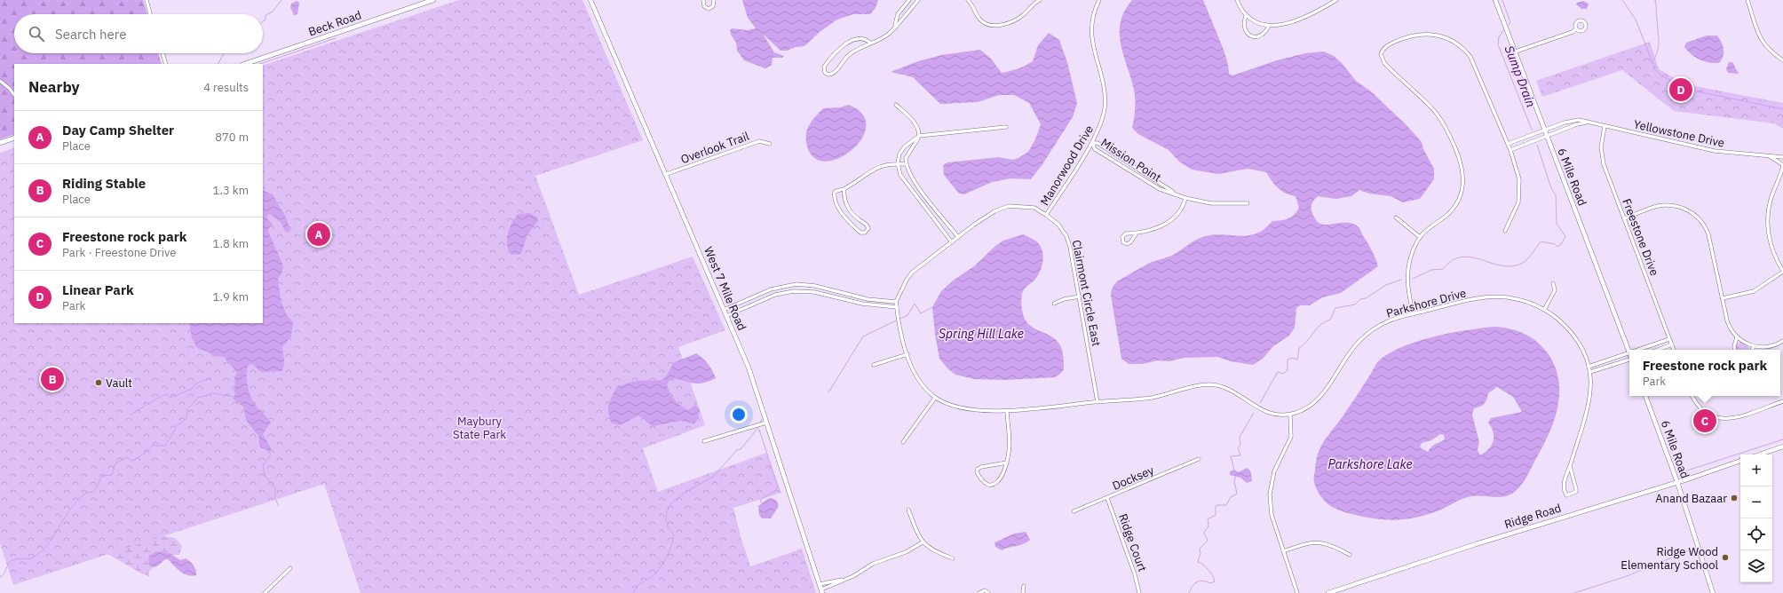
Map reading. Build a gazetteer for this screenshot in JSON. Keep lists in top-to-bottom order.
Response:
{
  "streets": {
    "main road": ["Beck Road"],
    "street": [
      "Yellowstone Drive",
      "Overlook Trail",
      "Mission Point",
      "Manorwood Drive",
      "6 Mile Road",
      "Freestone Drive",
      "West 7 Mile Road",
      "Clairmont Circle East",
      "Parkshore Drive",
      "Docksey",
      "Ridge Road",
      "Ridge Court"
    ]
  },
  "crossings": [
    ["Yellowstone Drive", "6 Mile Road"],
    ["Yellowstone Drive", "Freestone Drive"],
    ["Overlook Trail", "West 7 Mile Road"],
    ["Mission Point", "Manorwood Drive"],
    ["Manorwood Drive", "Clairmont Circle East"],
    ["6 Mile Road", "Ridge Road"],
    ["Clairmont Circle East", "Parkshore Drive"],
    ["Docksey", "Ridge Court"]
  ],
  "water": ["Sump Drain", "Spring Hill Lake", "Parkshore Lake"],
  "parks": ["Maybury State Park"],
  "places": ["Vault", "Anand Bazaar", "Ridge Wood Elementary School"],
  "page": {
    "search": "Search here",
    "heading": ["Nearby", "4 results"],
    "pins": [
      "D",
      "A",
      "B",
      "C"
    ],
    "list": [
      {
        "mark": "A",
        "name": "Day Camp Shelter",
        "note": "Place",
        "value": "870 m"
      },
      {
        "mark": "B",
        "name": "Riding Stable",
        "note": "Place",
        "value": "1.3 km"
      },
      {
        "mark": "C",
        "name": "Freestone rock park",
        "note": "Park · Freestone Drive",
        "value": "1.8 km"
      },
      {
        "mark": "D",
        "name": "Linear Park",
        "note": "Park",
        "value": "1.9 km"
      }
    ],
    "popup": ["Freestone rock park", "Park"],
    "map_buttons": ["+", "−"]
  }
}
